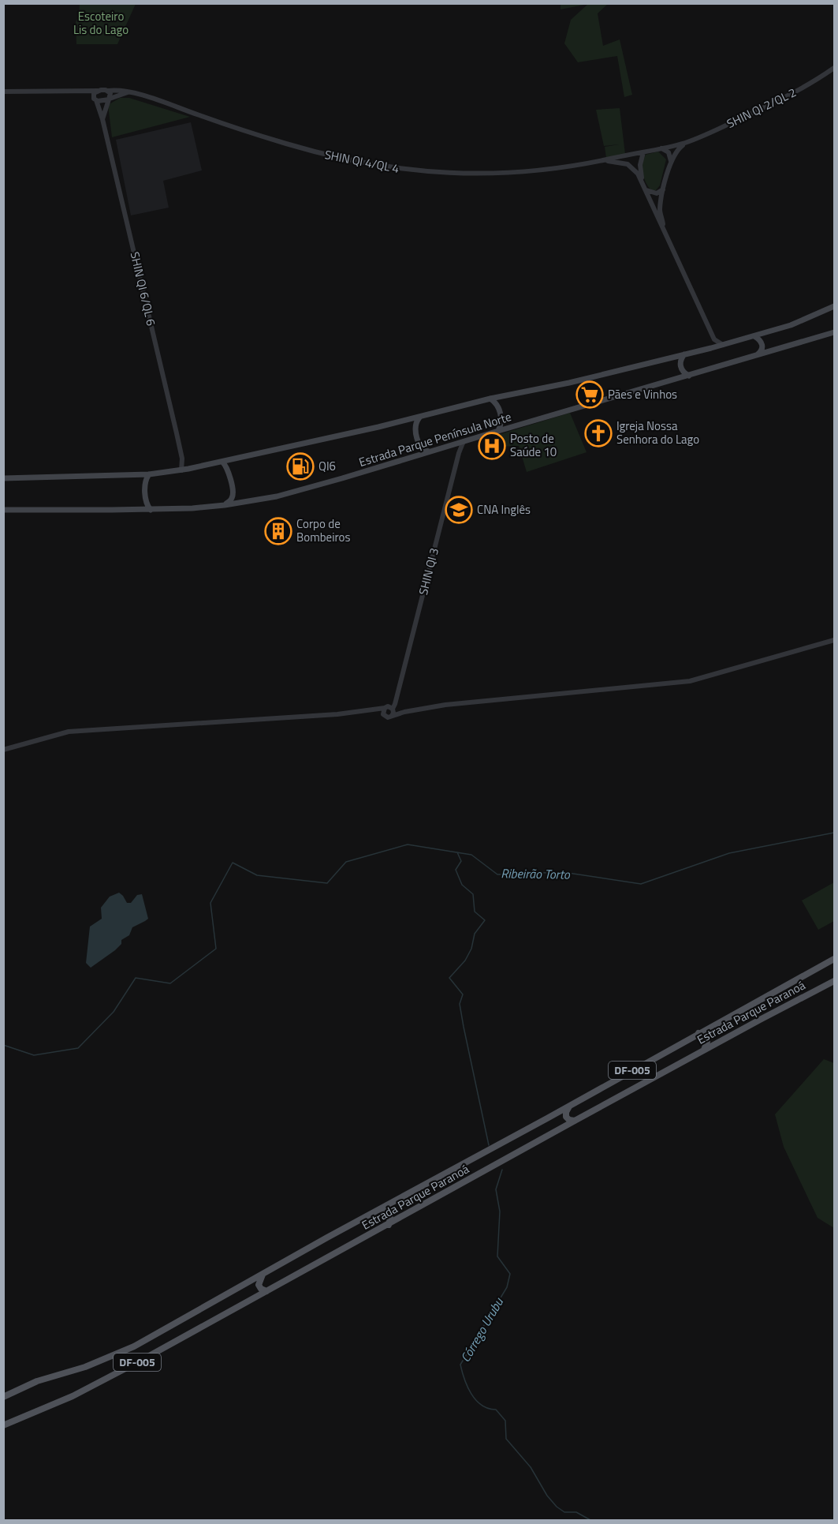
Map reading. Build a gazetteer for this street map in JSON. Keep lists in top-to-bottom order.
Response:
{
  "streets": {
    "main road": ["Estrada Parque Península Norte", "Estrada Parque Paranoá", "DF-005"],
    "street": [
      "SHIN QI 2/QL 2",
      "SHIN QI 4/QL 4",
      "SHIN QI 6/QL 6",
      "SHIN QI 3"
    ]
  },
  "crossings": [
    ["SHIN QI 2/QL 2", "SHIN QI 4/QL 4"],
    ["SHIN QI 6/QL 6", "Estrada Parque Península Norte"],
    ["Estrada Parque Península Norte", "SHIN QI 3"]
  ],
  "water": ["Ribeirão Torto", "Córrego Urubu"],
  "parks": ["Escoteiro Lis do Lago"],
  "places": {
    "supermarket": ["Pães e Vinhos"],
    "church": ["Igreja Nossa Senhora do Lago"],
    "hospital": ["Posto de Saúde 10"],
    "fuel station": ["QI6"],
    "school or university": ["CNA Inglês"],
    "building": ["Corpo de Bombeiros"]
  }
}
